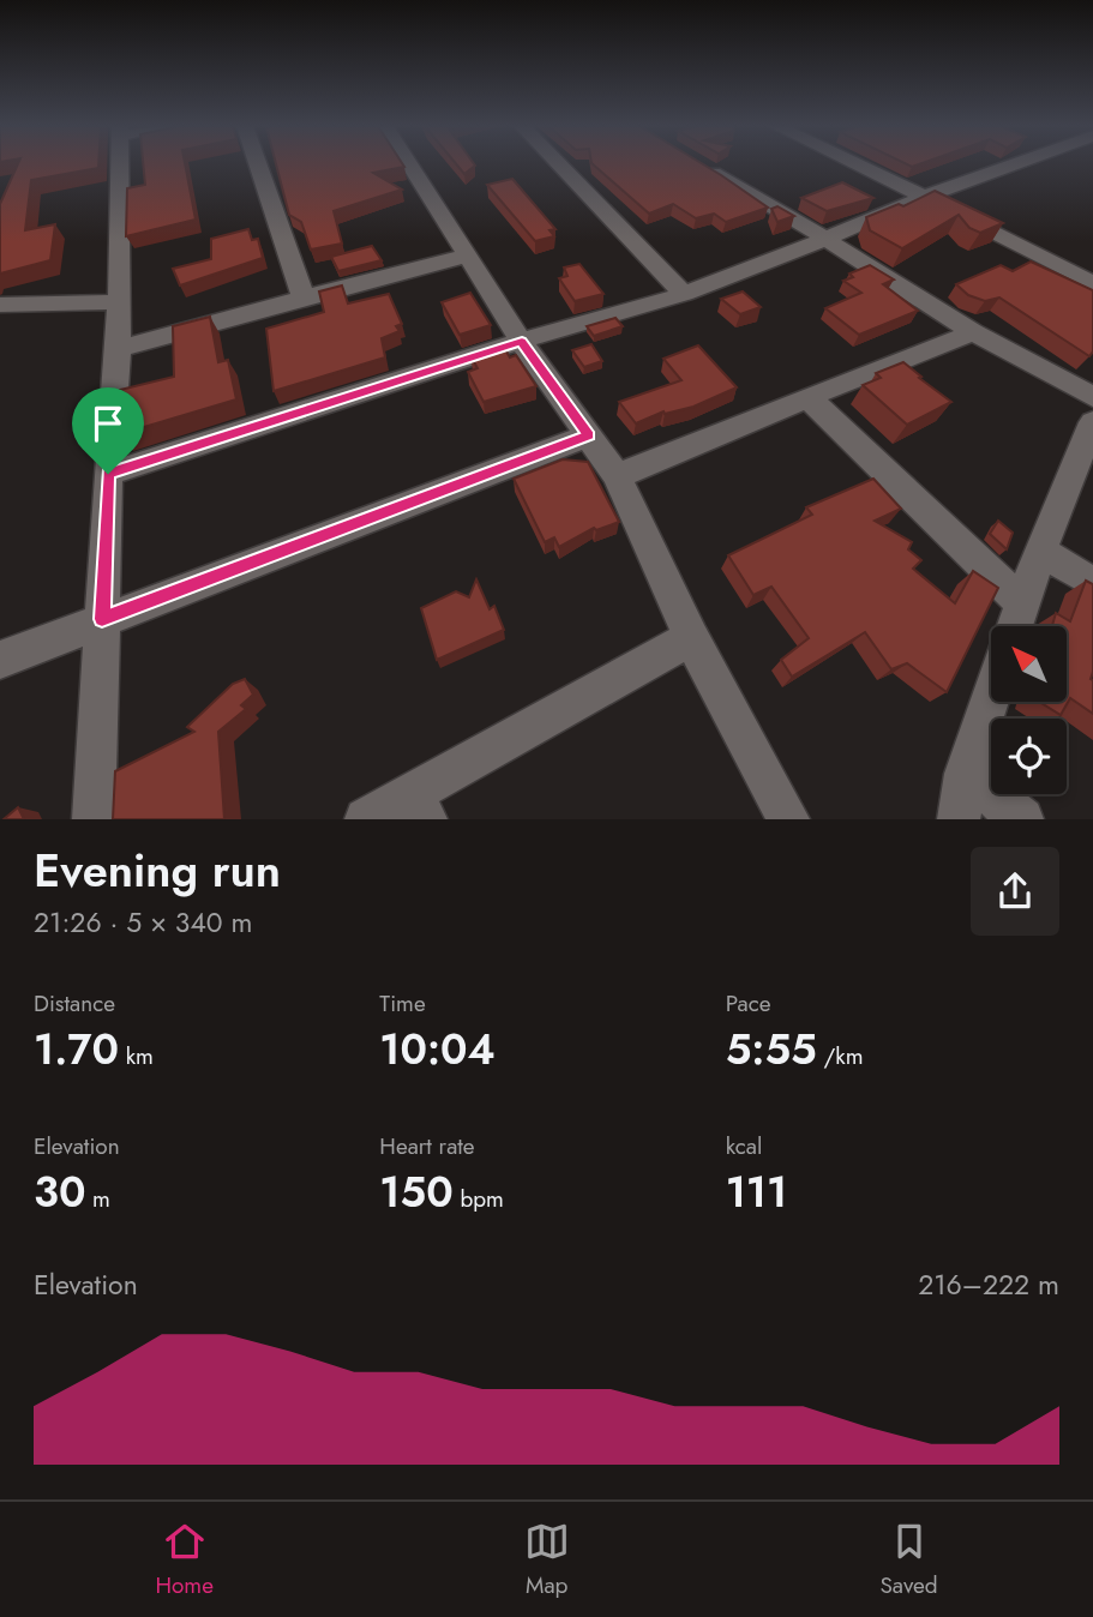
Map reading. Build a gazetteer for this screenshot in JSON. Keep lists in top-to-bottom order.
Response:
{
  "north": "top left",
  "page": {
    "heading": ["Evening run", "21:26 · 5 × 340 m"],
    "stats": [
      ["Distance", "1.70 km"],
      ["Time", "10:04"],
      ["Pace", "5:55 /km"],
      ["Elevation", "30 m"],
      ["Heart rate", "150 bpm"],
      ["kcal", "111"]
    ],
    "chart": ["Elevation", "216–222 m"],
    "tabs": ["Home", "Map", "Saved"]
  }
}
